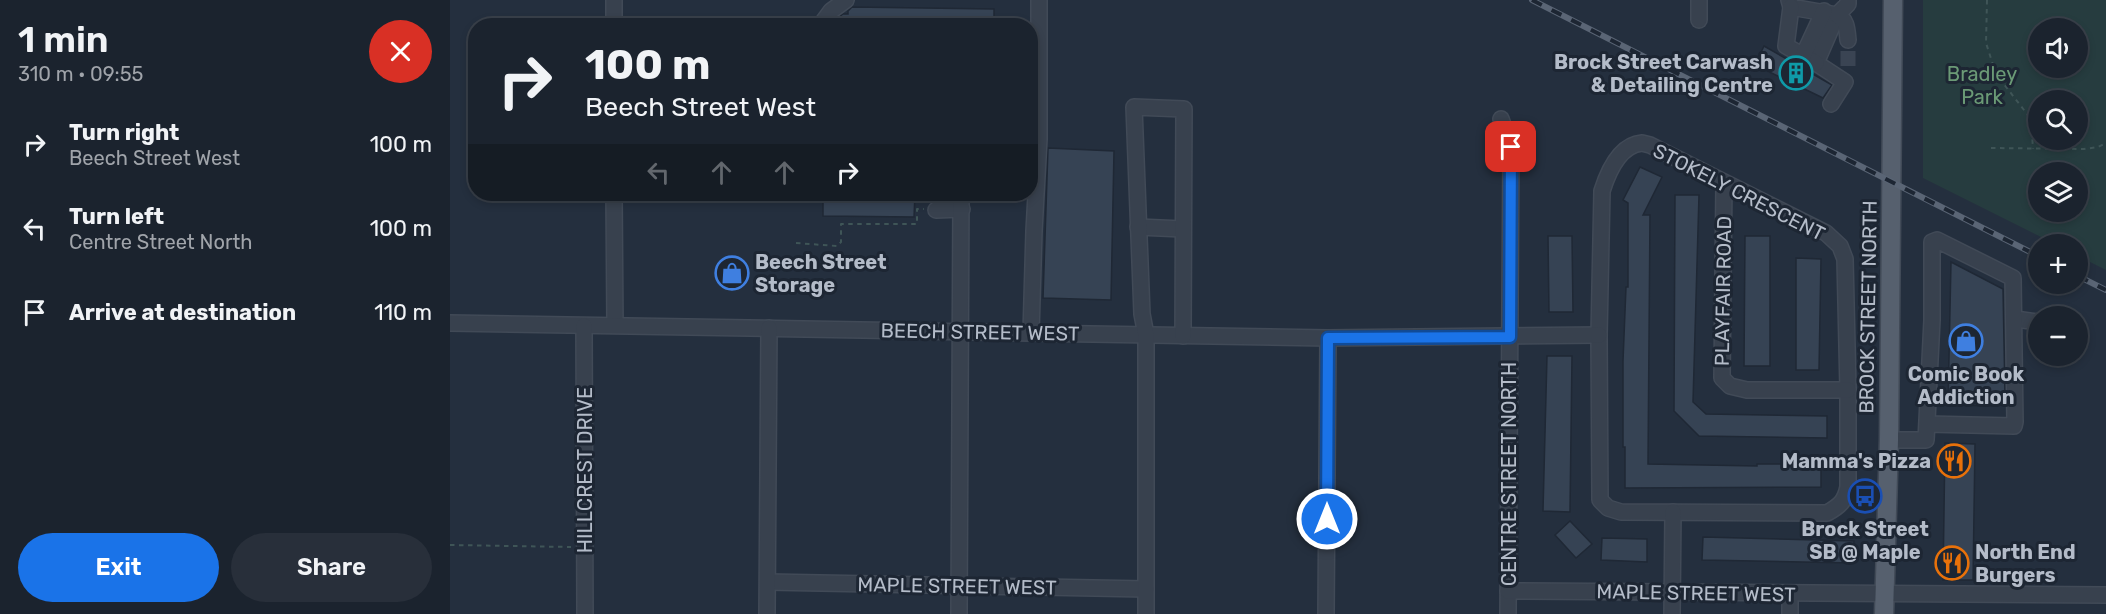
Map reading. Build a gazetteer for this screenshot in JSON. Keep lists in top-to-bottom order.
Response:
{
  "streets": {
    "main road": ["BROCK STREET NORTH"],
    "street": [
      "STOKELY CRESCENT",
      "PLAYFAIR ROAD",
      "BEECH STREET WEST",
      "HILLCREST DRIVE",
      "CENTRE STREET NORTH",
      "MAPLE STREET WEST"
    ]
  },
  "crossings": [
    ["STOKELY CRESCENT", "PLAYFAIR ROAD"],
    ["STOKELY CRESCENT", "BEECH STREET WEST"],
    ["BROCK STREET NORTH", "MAPLE STREET WEST"],
    ["BEECH STREET WEST", "HILLCREST DRIVE"],
    ["BEECH STREET WEST", "CENTRE STREET NORTH"],
    ["CENTRE STREET NORTH", "MAPLE STREET WEST"]
  ],
  "parks": ["Bradley Park"],
  "places": {
    "building": ["Brock Street Carwash & Detailing Centre"],
    "shop": ["Beech Street Storage", "Comic Book Addiction"],
    "restaurant": ["Mamma's Pizza", "North End Burgers"],
    "bus stop": ["Brock Street SB @ Maple"]
  },
  "page": {
    "heading": ["1 min", "310 m · 09:55"],
    "map_buttons": ["+", "−"],
    "turn": ["100 m", "Beech Street West"],
    "list": [
      {
        "name": "Turn right",
        "note": "Beech Street West",
        "value": "100 m"
      },
      {
        "name": "Turn left",
        "note": "Centre Street North",
        "value": "100 m"
      },
      {
        "name": "Arrive at destination",
        "value": "110 m"
      }
    ],
    "buttons": ["Exit", "Share"]
  }
}
